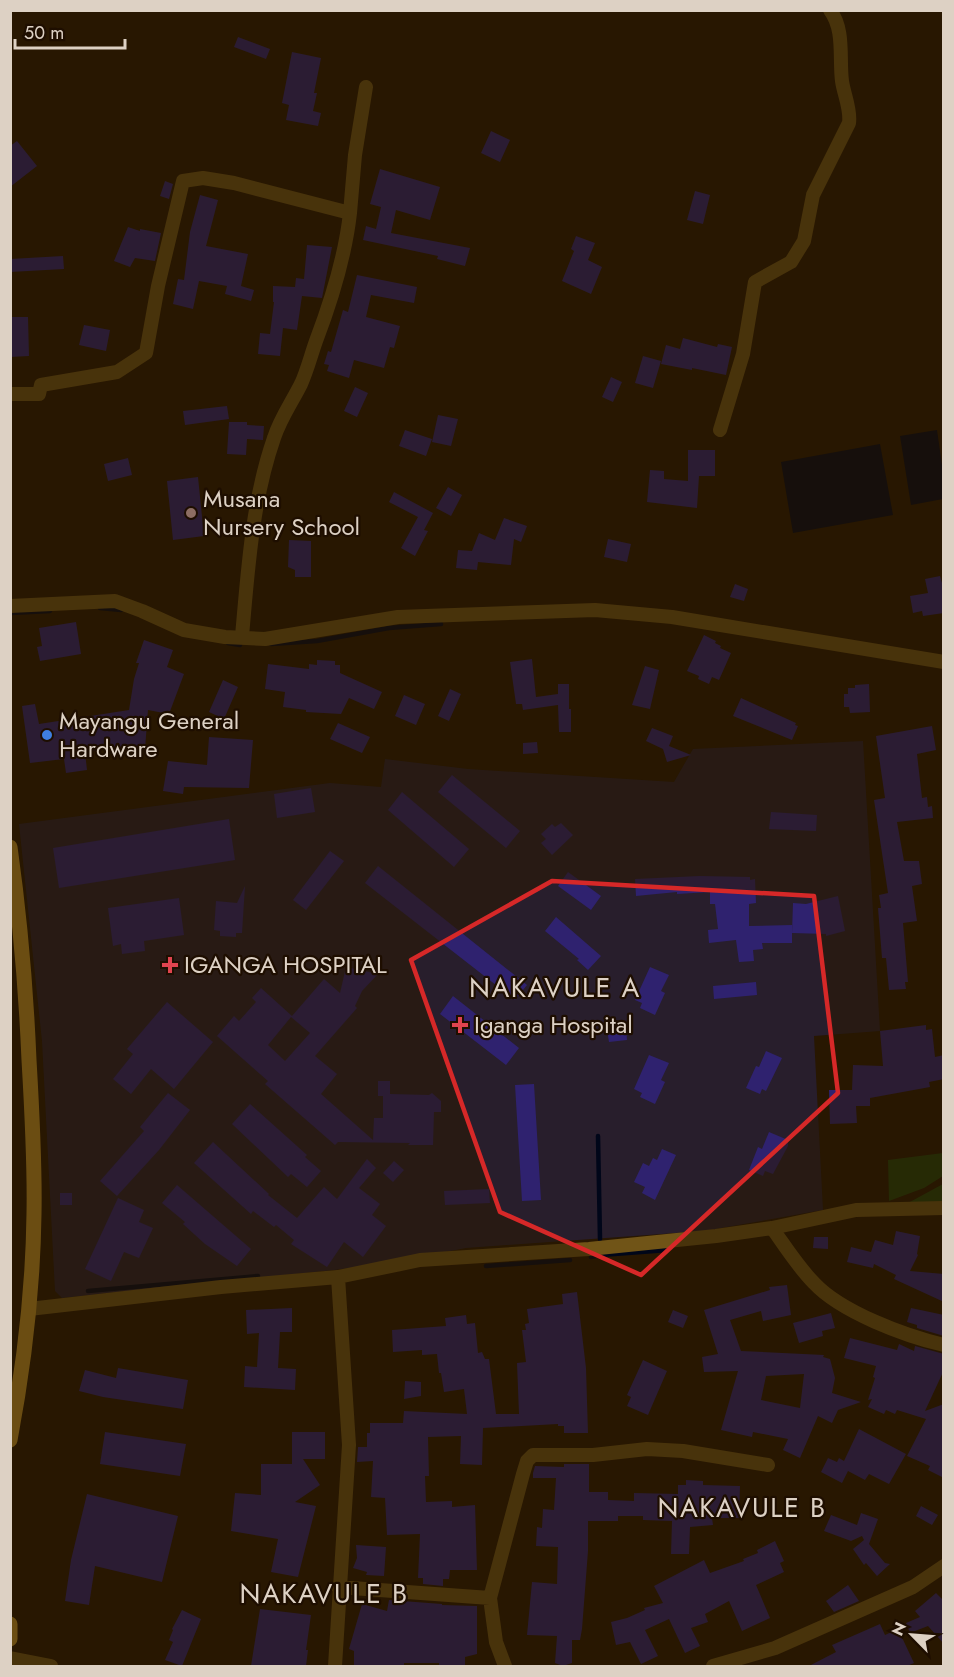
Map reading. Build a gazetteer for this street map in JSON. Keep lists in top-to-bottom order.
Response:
{
  "districts": ["NAKAVULE A", "NAKAVULE B", "NAKAVULE B"],
  "places": {
    "other": ["Musana Nursery School", "Mayangu General Hardware"],
    "health": ["IGANGA HOSPITAL", "Iganga Hospital"]
  },
  "scale_bar": "50 m",
  "north": "top left"
}
